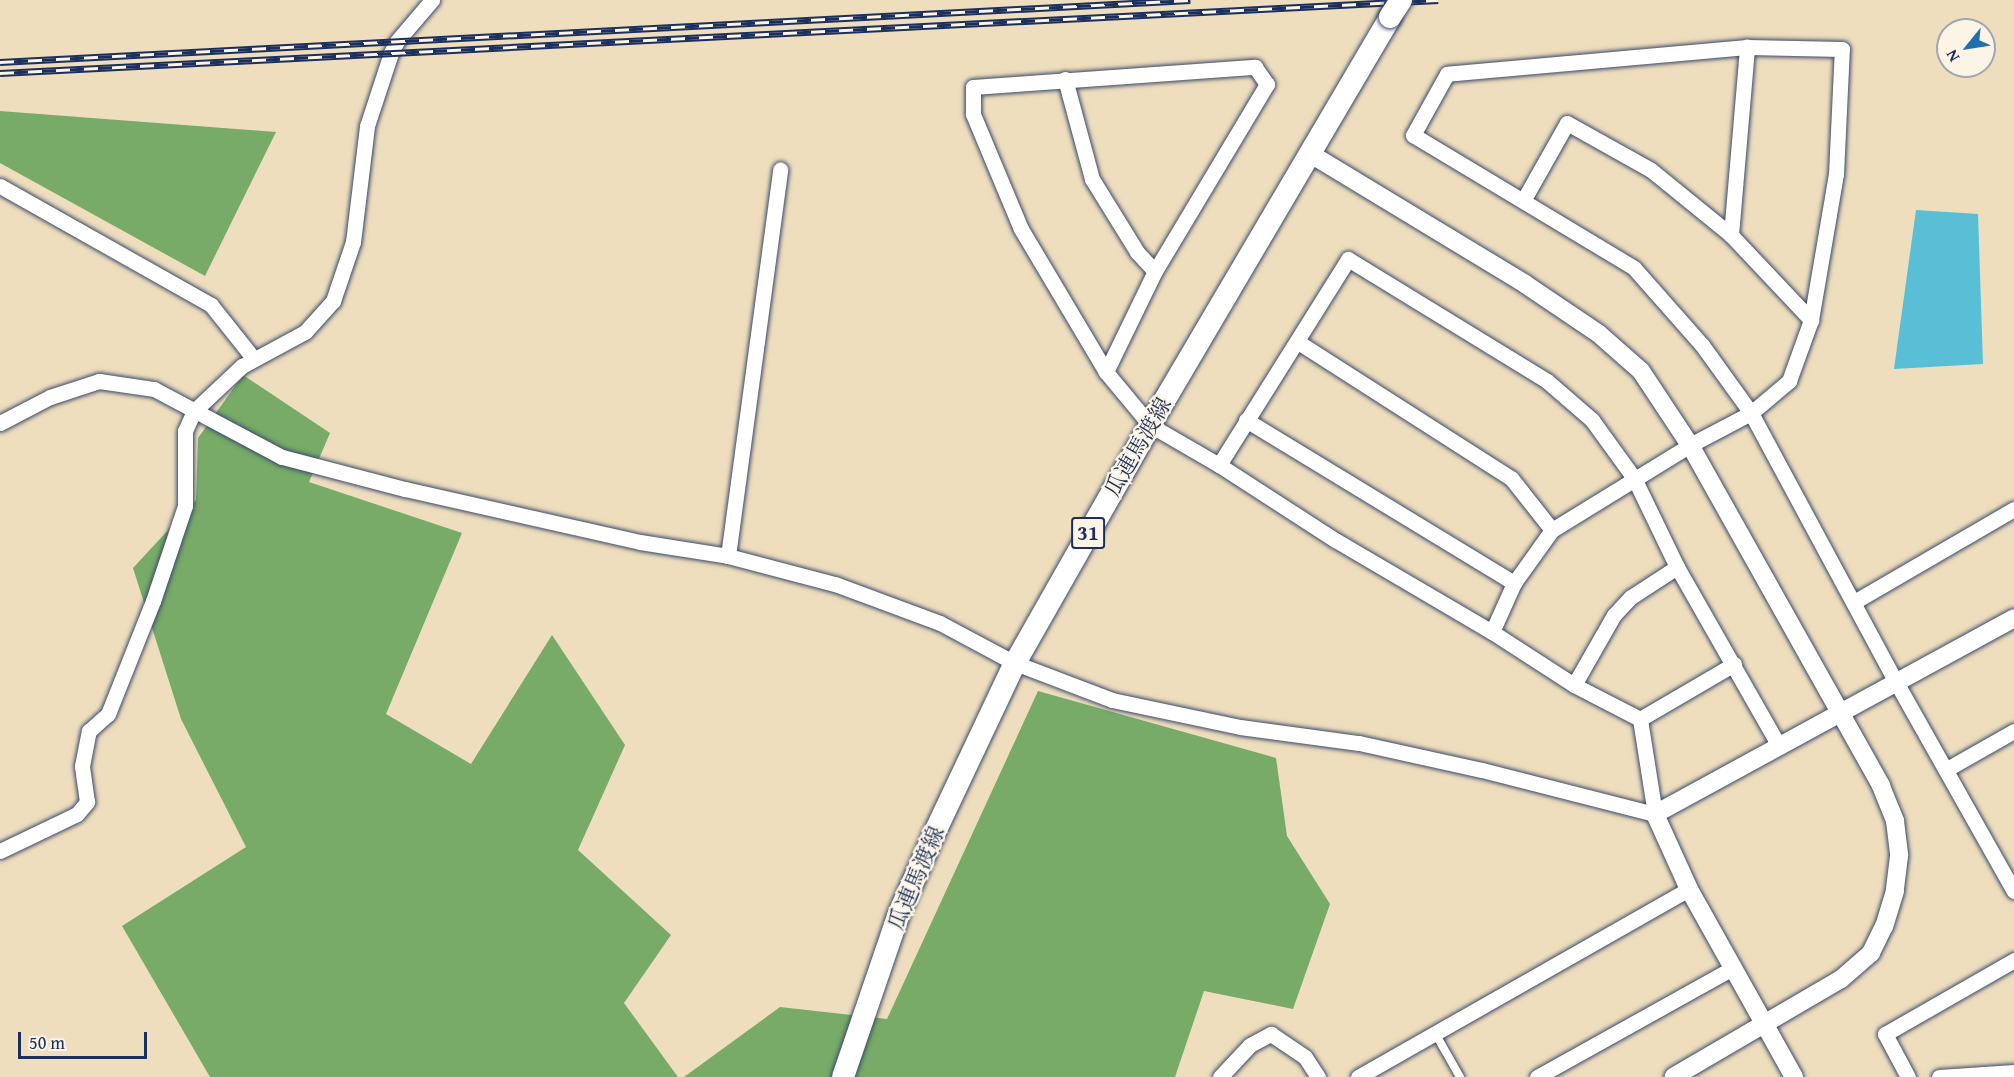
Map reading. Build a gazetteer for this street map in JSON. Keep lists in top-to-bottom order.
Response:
{
  "streets": {
    "main road": ["瓜連馬渡線", "31"]
  },
  "scale_bar": "50 m",
  "north": "bottom left"
}
